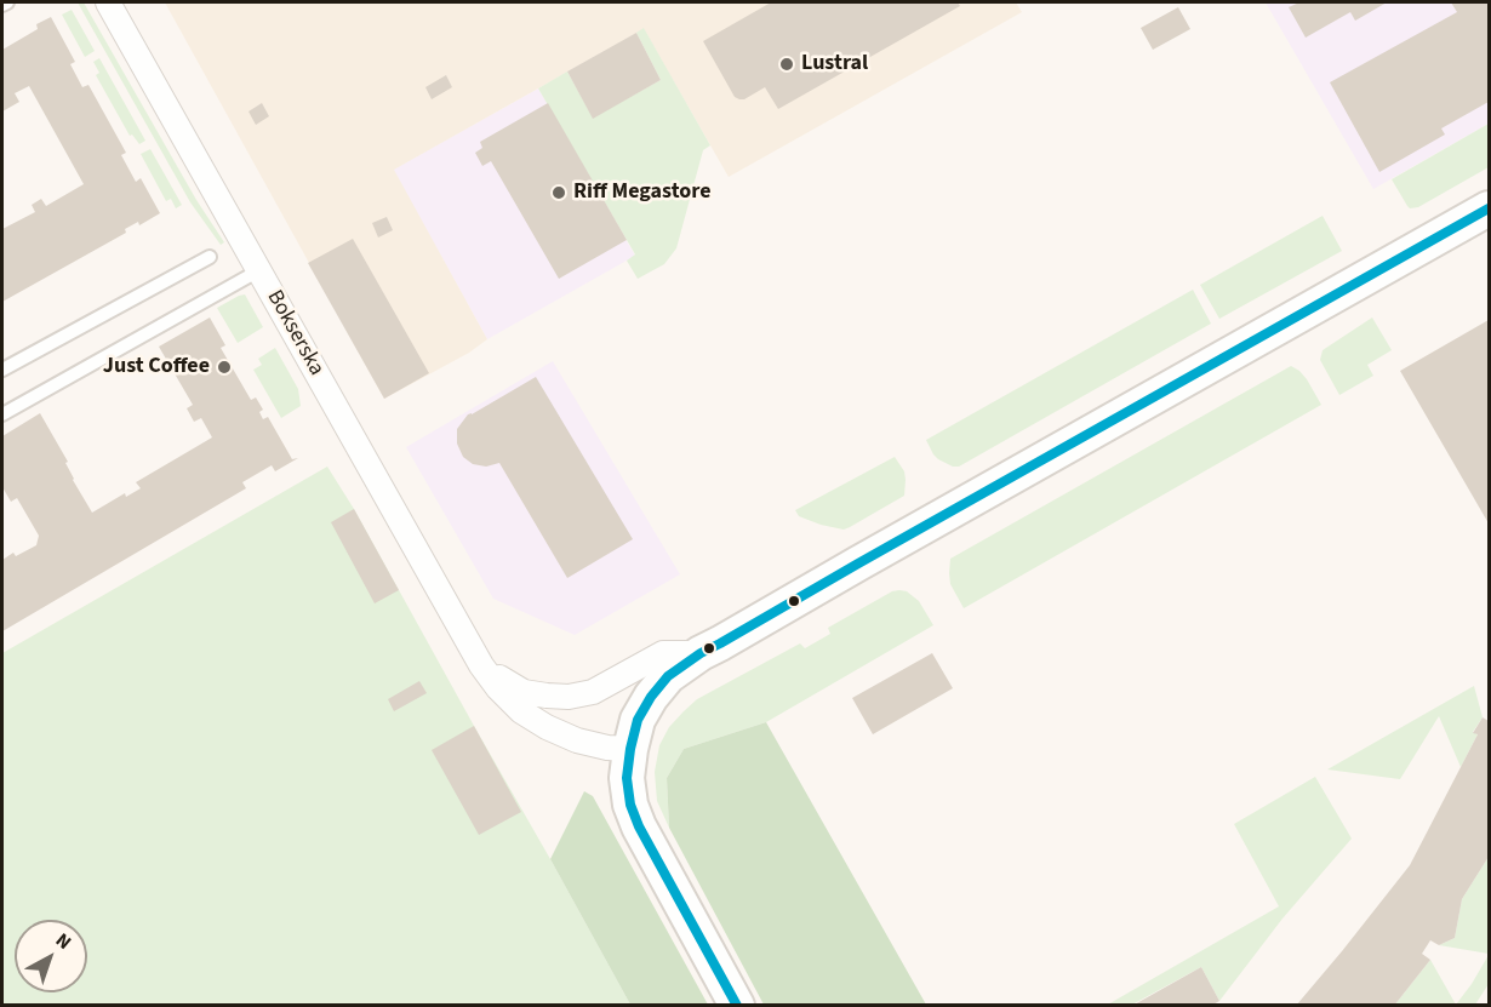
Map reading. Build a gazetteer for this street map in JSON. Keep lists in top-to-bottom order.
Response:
{
  "streets": {
    "street": ["Bokserska"]
  },
  "places": ["Lustral", "Riff Megastore", "Just Coffee"],
  "north": "top right"
}
